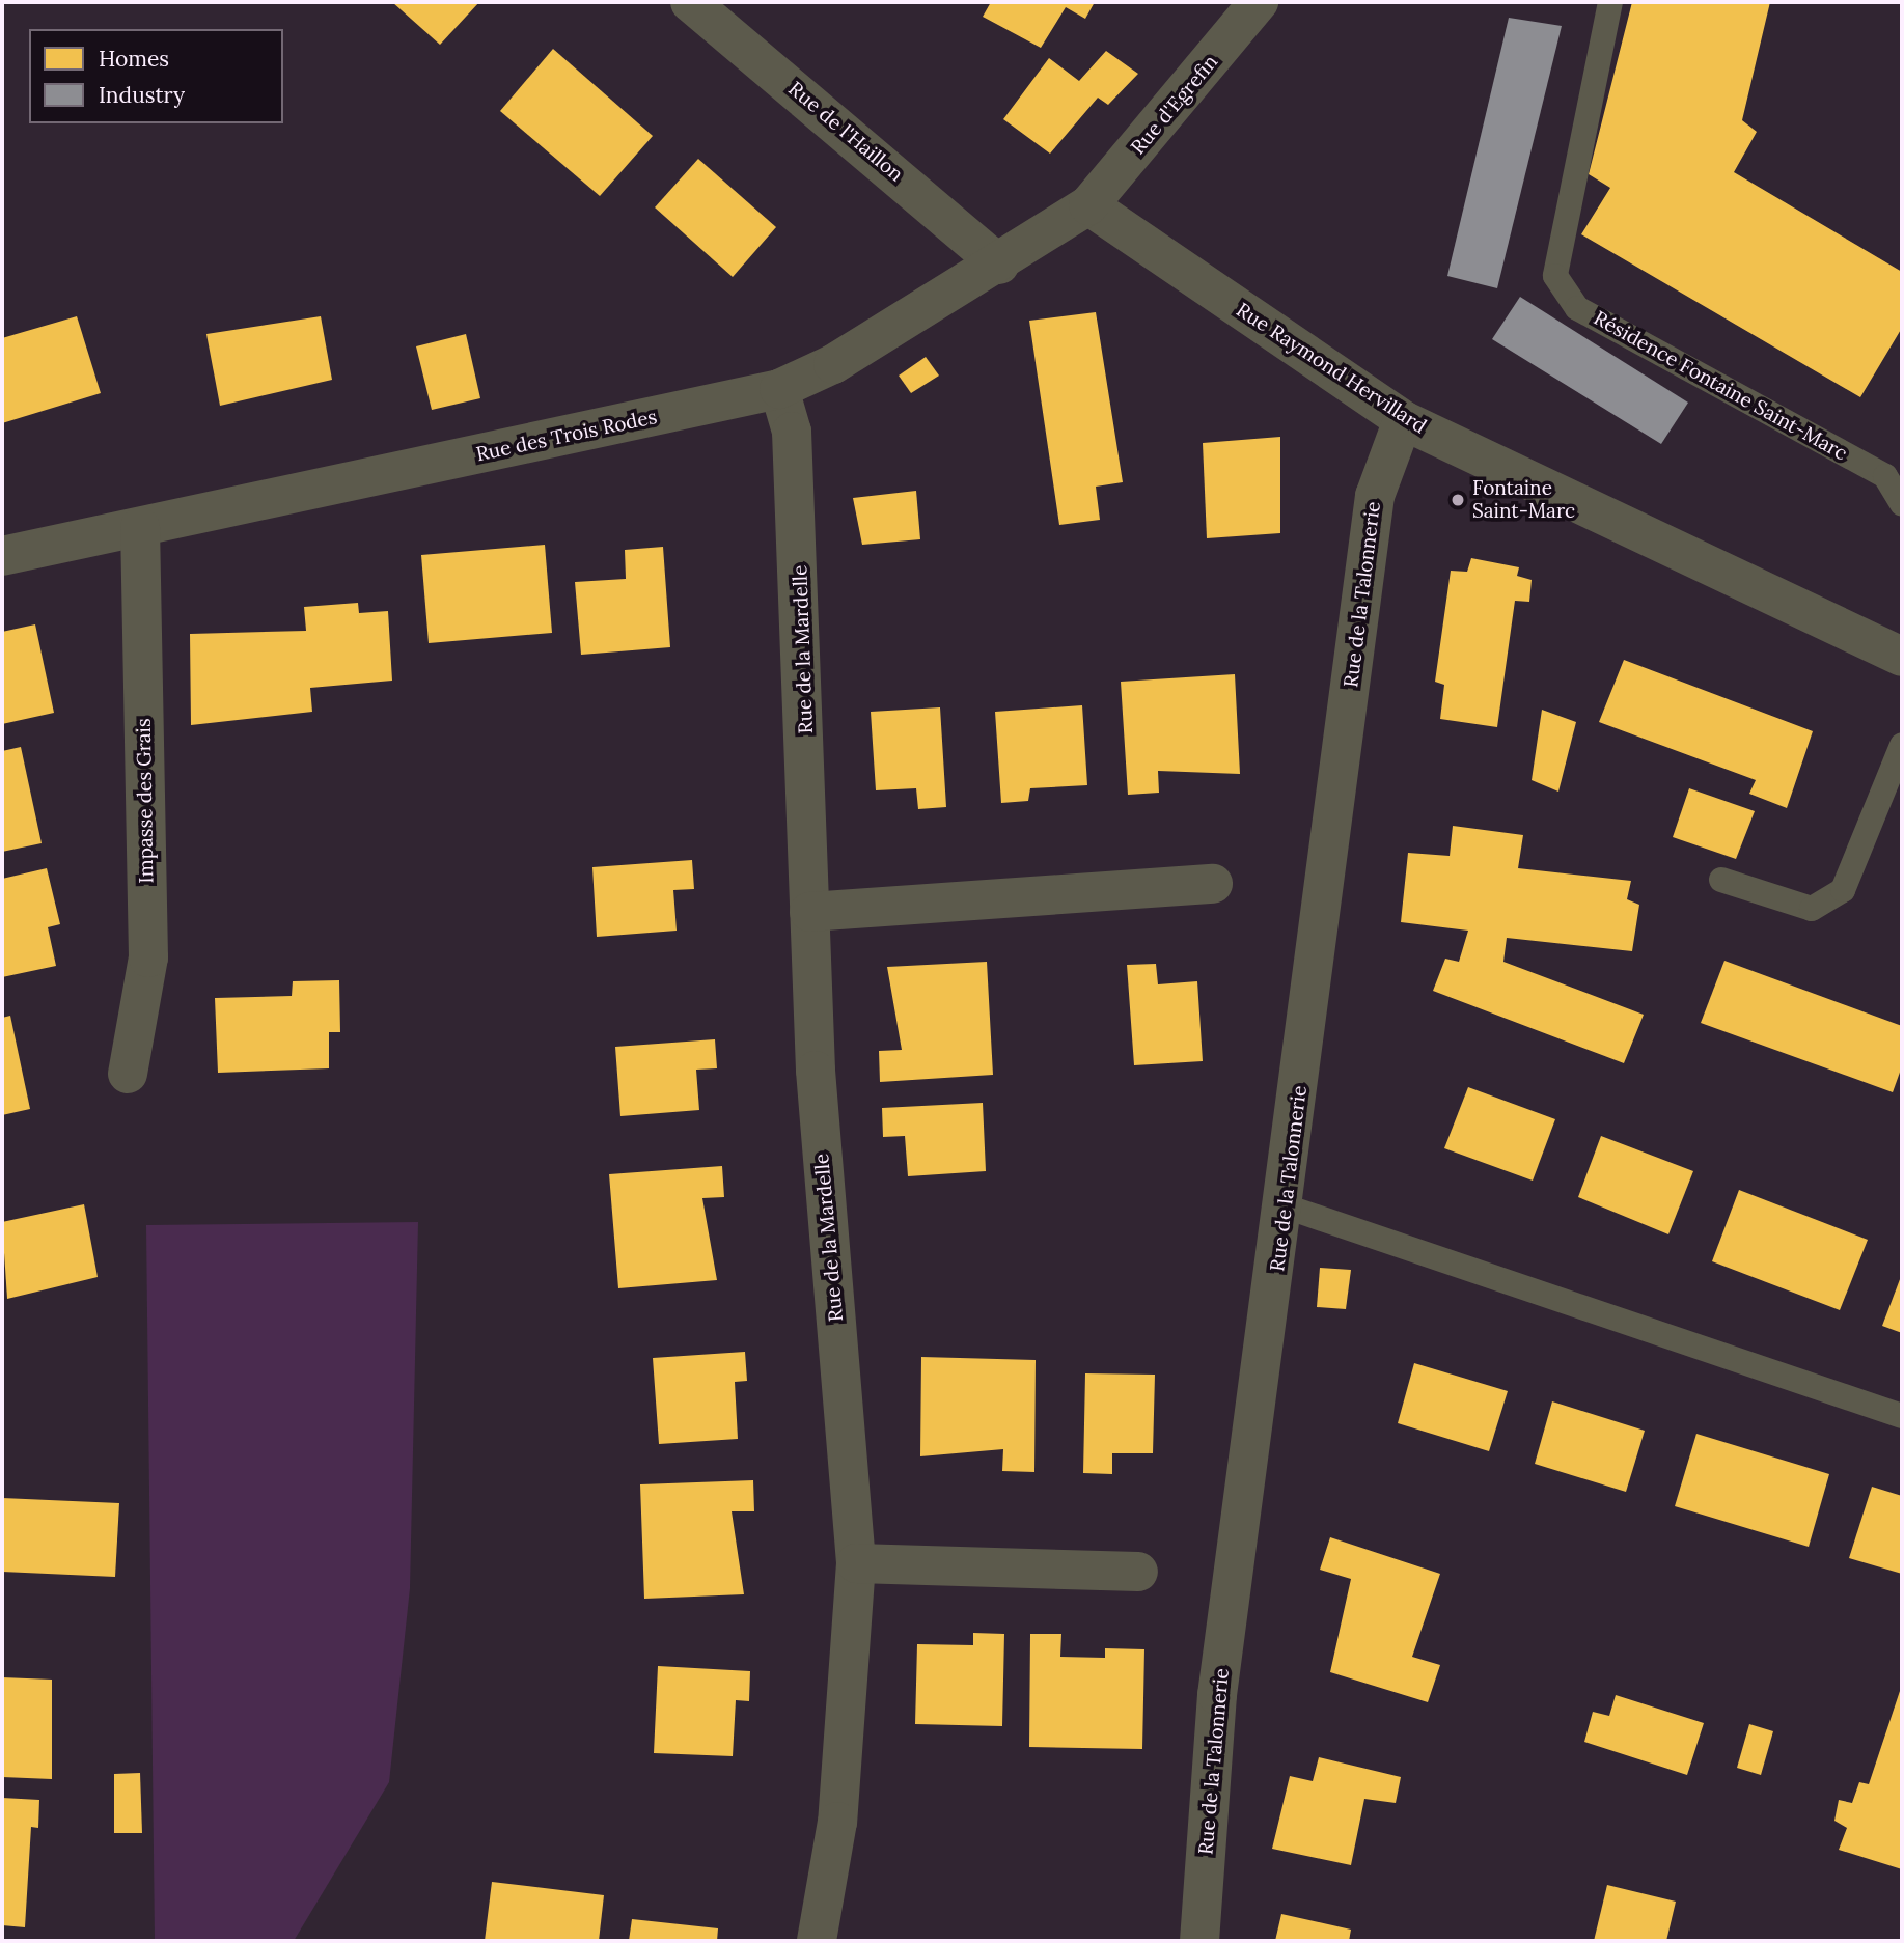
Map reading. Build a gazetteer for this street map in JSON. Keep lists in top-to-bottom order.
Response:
{
  "streets": {
    "street": [
      "Rue d'Egrefin",
      "Rue de l'Haillon",
      "Rue Raymond Hervillard",
      "Rue des Trois Rodes",
      "Rue de la Talonnerie",
      "Rue de la Mardelle",
      "Impasse des Grais"
    ],
    "lane": ["Résidence Fontaine Saint-Marc"]
  },
  "crossings": [
    ["Rue d'Egrefin", "Rue Raymond Hervillard"],
    ["Rue d'Egrefin", "Rue des Trois Rodes"],
    ["Rue de l'Haillon", "Rue des Trois Rodes"],
    ["Rue Raymond Hervillard", "Rue des Trois Rodes"],
    ["Rue Raymond Hervillard", "Rue de la Talonnerie"],
    ["Rue des Trois Rodes", "Rue de la Mardelle"],
    ["Rue des Trois Rodes", "Impasse des Grais"]
  ],
  "places": ["Fontaine Saint-Marc"],
  "legend": ["Homes", "Industry"]
}
